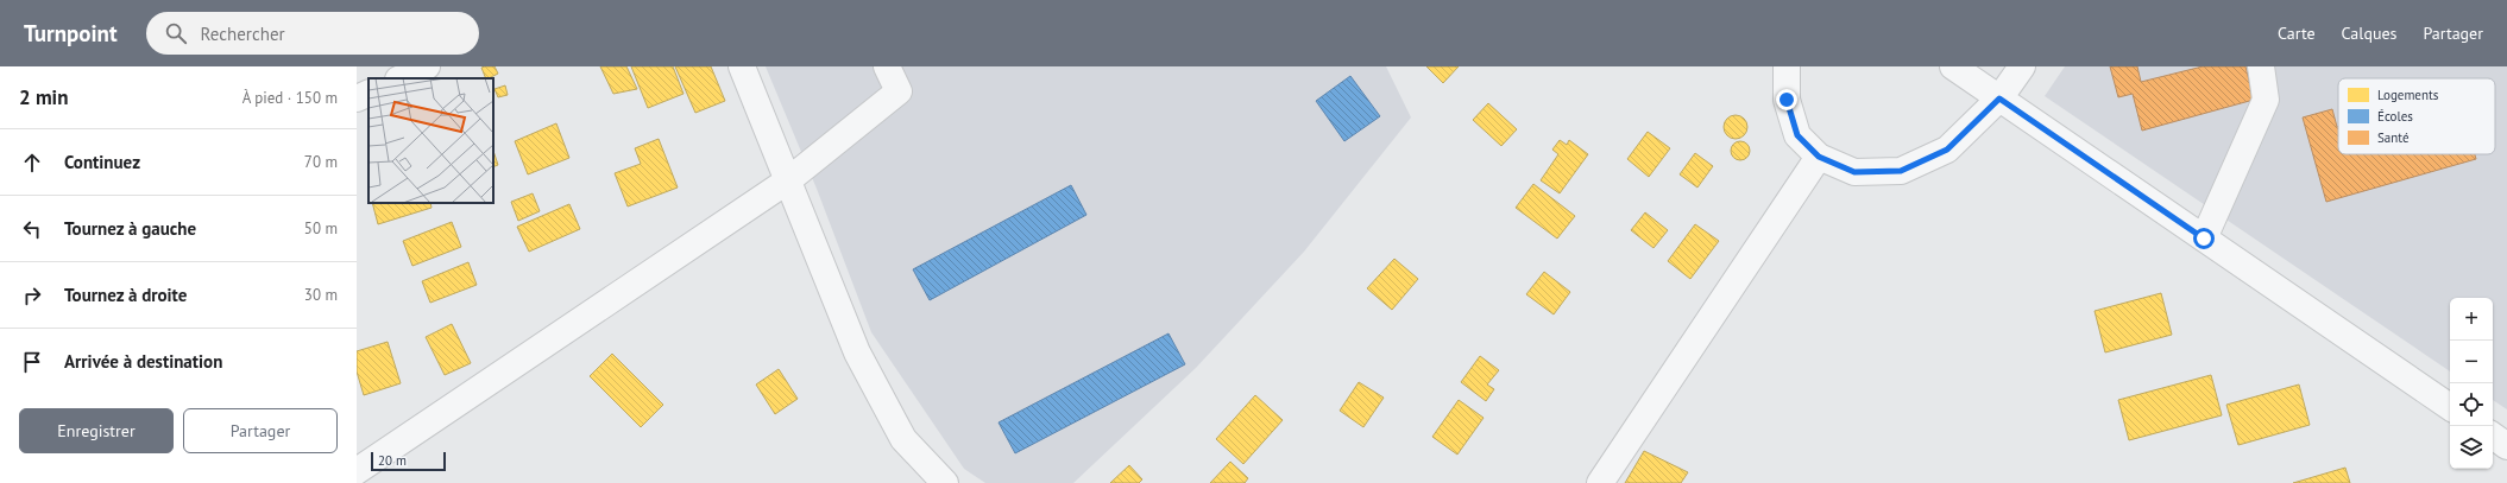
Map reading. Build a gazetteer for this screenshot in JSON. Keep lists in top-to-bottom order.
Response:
{
  "legend": ["Logements", "Écoles", "Santé"],
  "scale_bar": "20 m",
  "page": {
    "header": "Turnpoint",
    "search": "Rechercher",
    "nav": ["Carte", "Calques", "Partager"],
    "heading": ["2 min", "À pied · 150 m"],
    "list": [
      ["Continuez", "70 m"],
      ["Tournez à gauche", "50 m"],
      ["Tournez à droite", "30 m"],
      "Arrivée à destination"
    ],
    "map_buttons": ["+", "−"],
    "buttons": ["Enregistrer", "Partager"],
    "scale": "20 m"
  }
}
